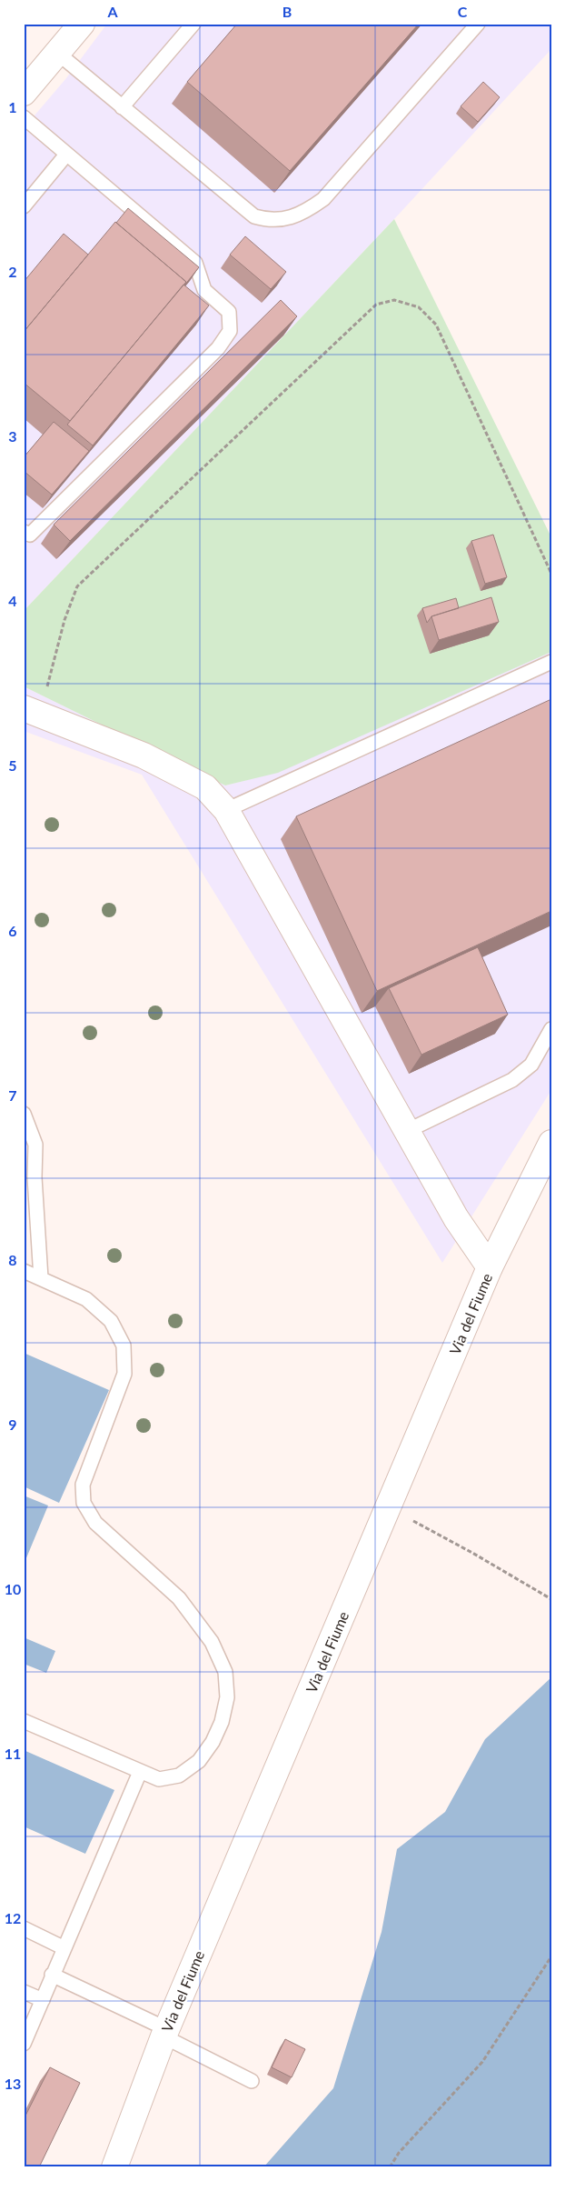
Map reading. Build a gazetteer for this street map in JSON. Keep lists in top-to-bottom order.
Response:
{
  "streets": {
    "street": ["Via del Fiume"]
  },
  "grid": {
    "columns": ["A", "B", "C"],
    "rows": [
      "1",
      "2",
      "3",
      "4",
      "5",
      "6",
      "7",
      "8",
      "9",
      "10",
      "11",
      "12",
      "13"
    ]
  }
}
